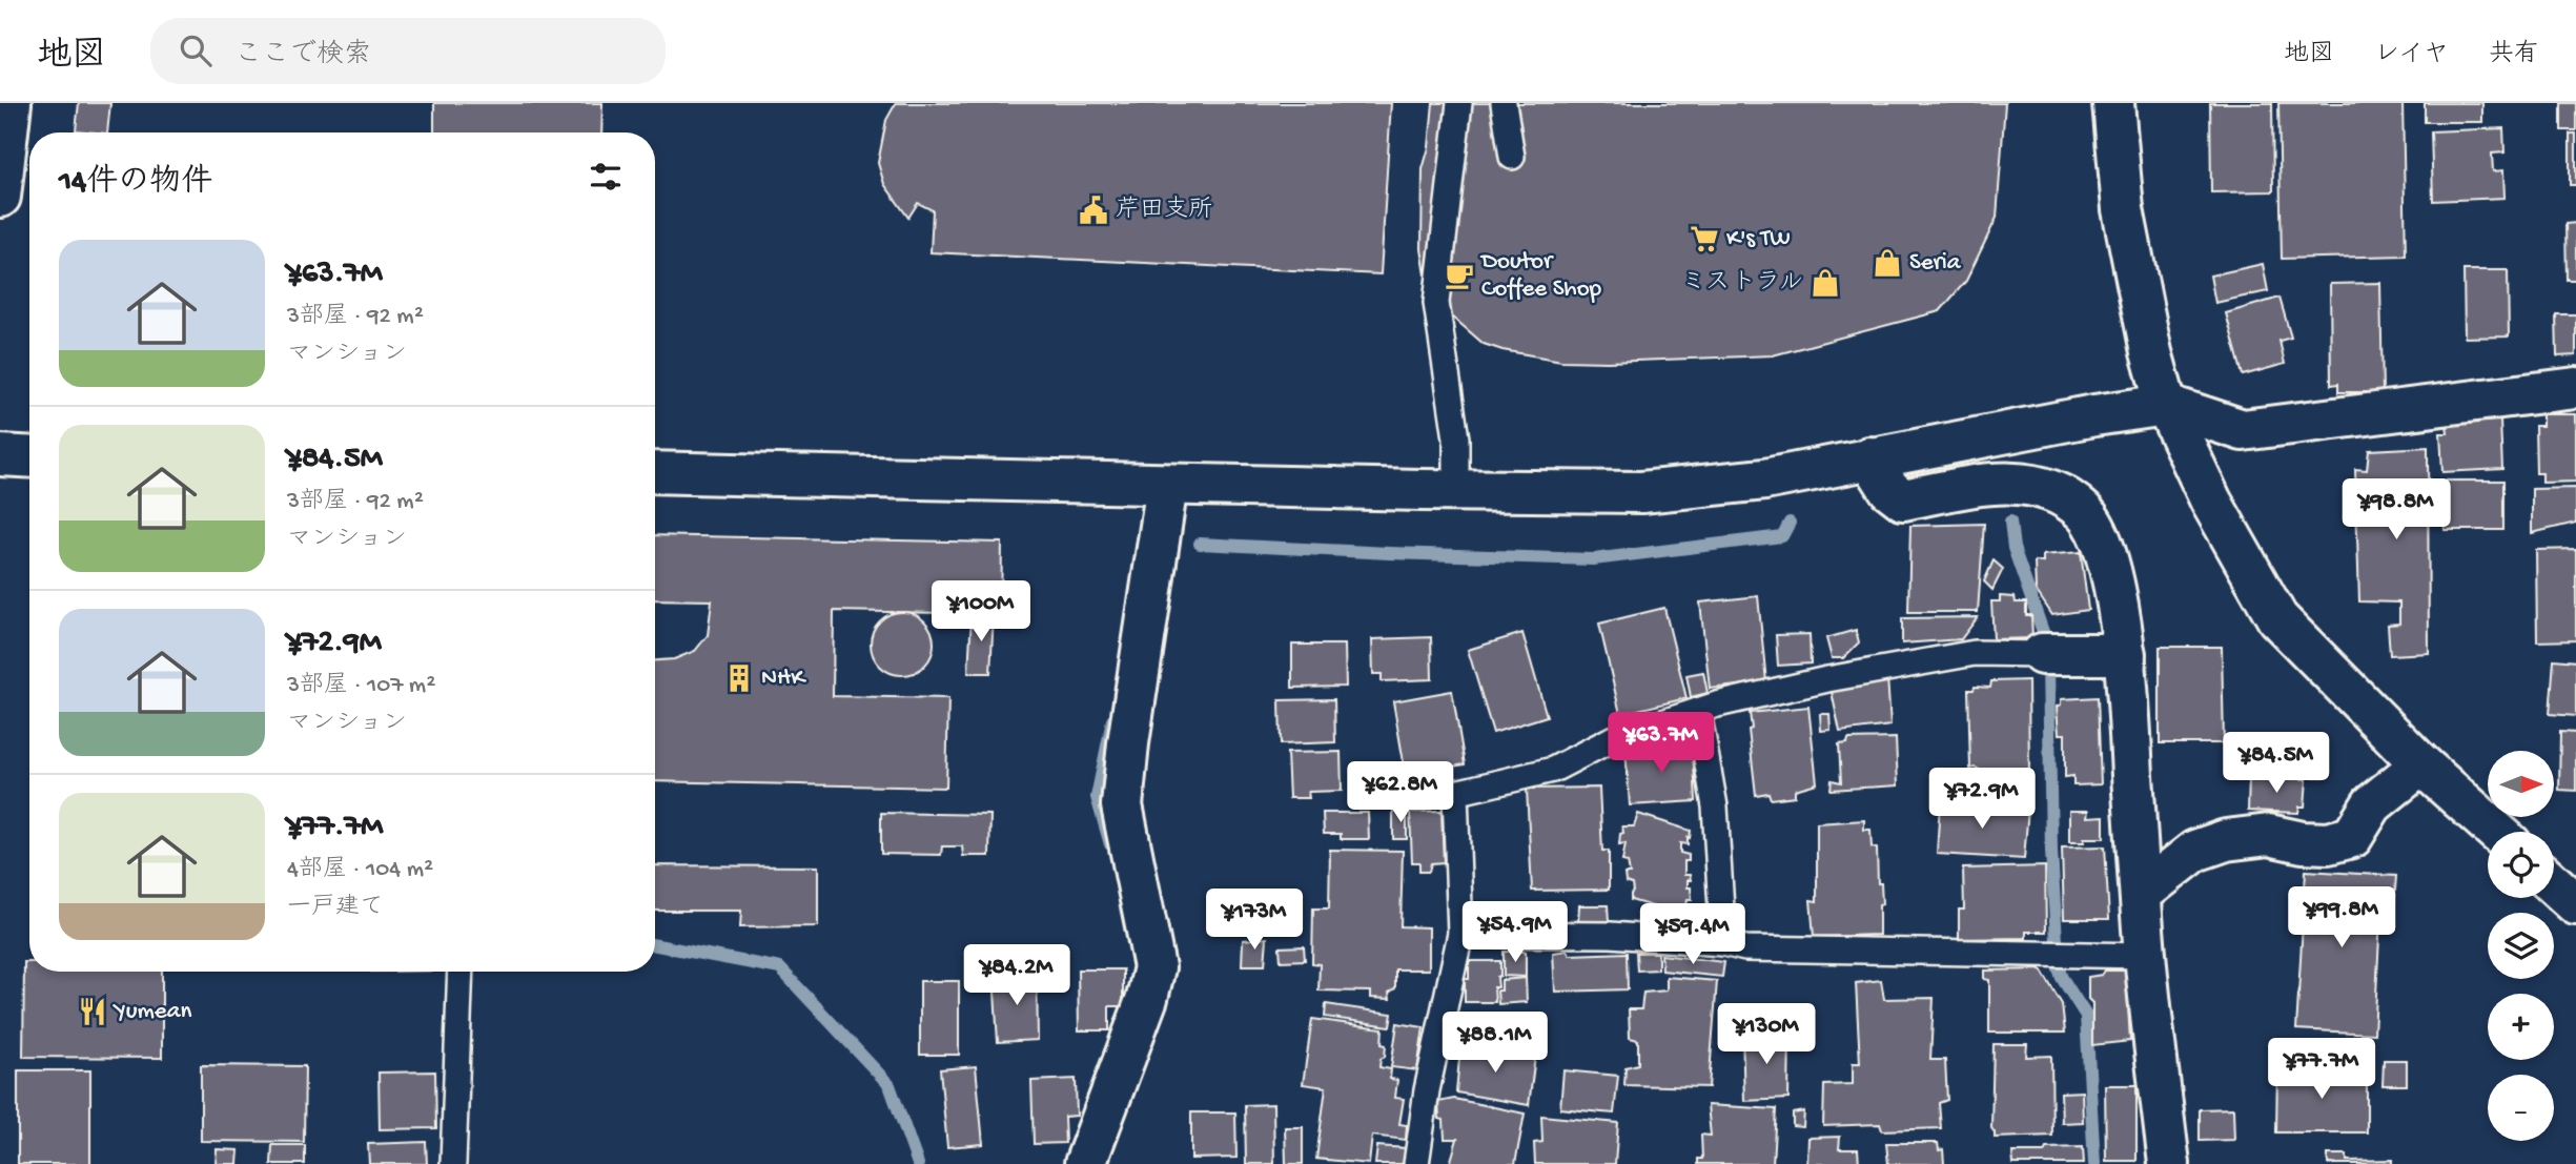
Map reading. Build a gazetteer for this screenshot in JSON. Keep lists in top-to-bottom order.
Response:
{
  "places": {
    "public building": ["芹田支所"],
    "supermarket": ["K's TW"],
    "shop": ["Seria", "ミストラル"],
    "cafe": ["Doutor Coffee Shop"],
    "building": ["NHK"],
    "restaurant": ["Yumean"]
  },
  "north": "right",
  "page": {
    "header": "地図",
    "search": "ここで検索",
    "nav": ["地図", "レイヤ", "共有"],
    "heading": "14件の物件",
    "list": [
      {
        "name": "¥63.7M",
        "note": "3部屋 · 92 m² · マンション"
      },
      {
        "name": "¥84.5M",
        "note": "3部屋 · 92 m² · マンション"
      },
      {
        "name": "¥72.9M",
        "note": "3部屋 · 107 m² · マンション"
      },
      {
        "name": "¥77.7M",
        "note": "4部屋 · 104 m² · 一戸建て"
      }
    ],
    "price": [
      "¥98.8M",
      "¥100M",
      "¥63.7M",
      "¥84.5M",
      "¥62.8M",
      "¥72.9M",
      "¥99.8M",
      "¥173M",
      "¥54.9M",
      "¥59.4M",
      "¥84.2M",
      "¥130M",
      "¥88.1M",
      "¥77.7M"
    ],
    "map_buttons": ["+", "−"]
  }
}
